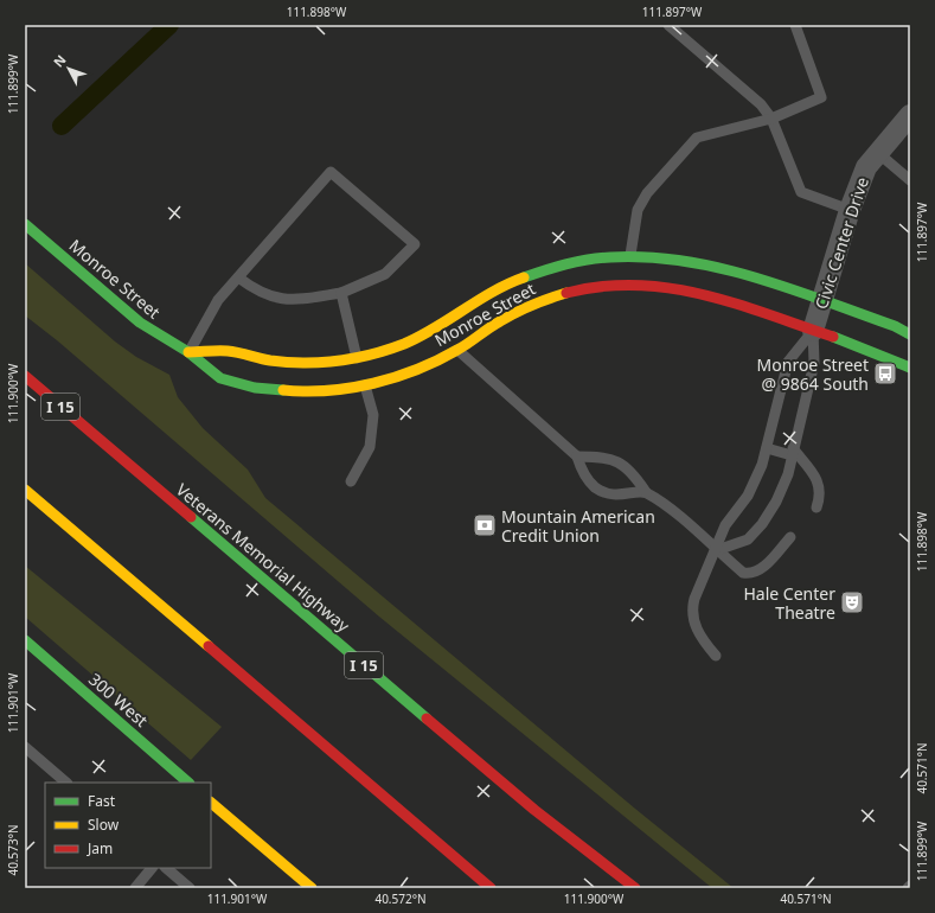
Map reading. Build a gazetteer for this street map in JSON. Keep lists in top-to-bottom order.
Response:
{
  "streets": {
    "main road": [
      "Monroe Street",
      "I 15",
      "Veterans Memorial Highway",
      "300 West"
    ],
    "street": ["Civic Center Drive"]
  },
  "crossings": [
    ["Civic Center Drive", "Monroe Street"]
  ],
  "places": {
    "bus stop": ["Monroe Street @ 9864 South"],
    "bank": ["Mountain American Credit Union"],
    "theatre": ["Hale Center Theatre"]
  },
  "legend": ["Fast", "Slow", "Jam"],
  "north": "top left",
  "coordinates": [
    "111.898°W",
    "111.897°W",
    "111.899°W",
    "111.900°W",
    "111.901°W",
    "40.571°N",
    "40.573°N",
    "40.572°N"
  ]
}
